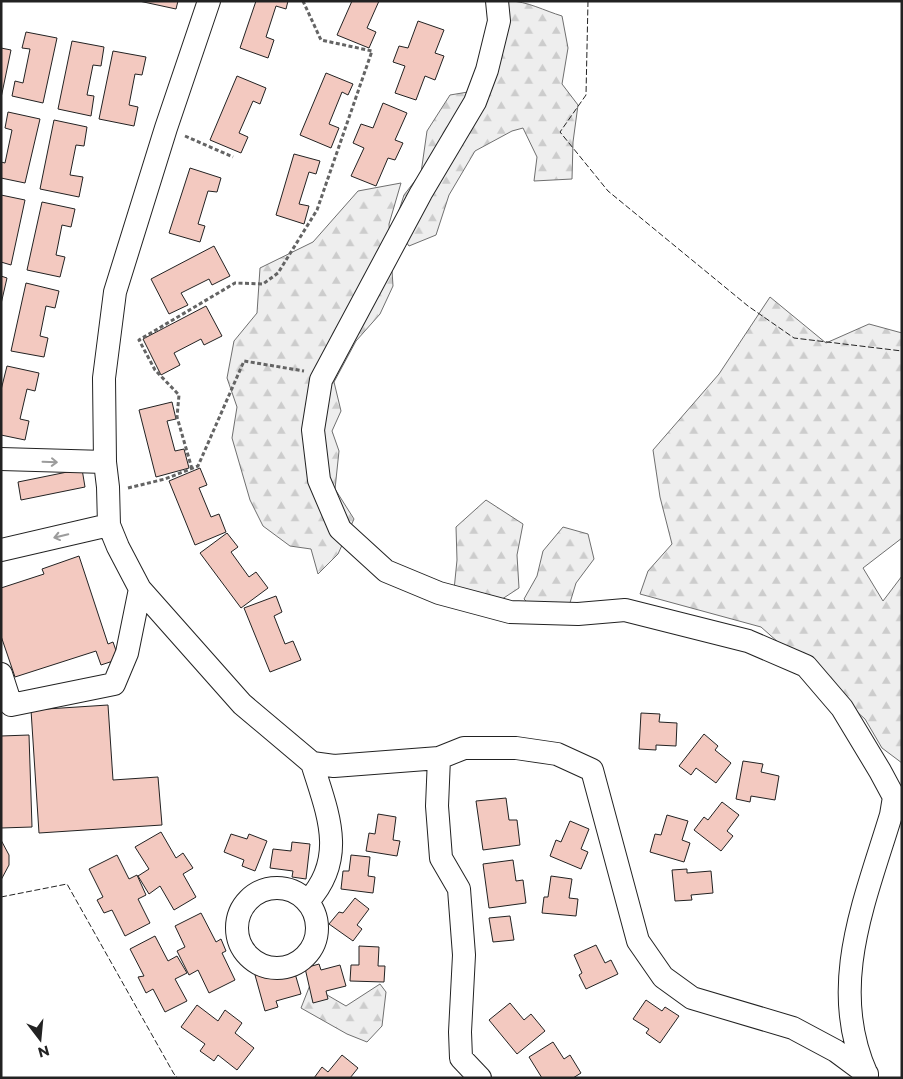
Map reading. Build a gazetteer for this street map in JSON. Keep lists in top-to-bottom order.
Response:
{
  "north": "bottom"
}
